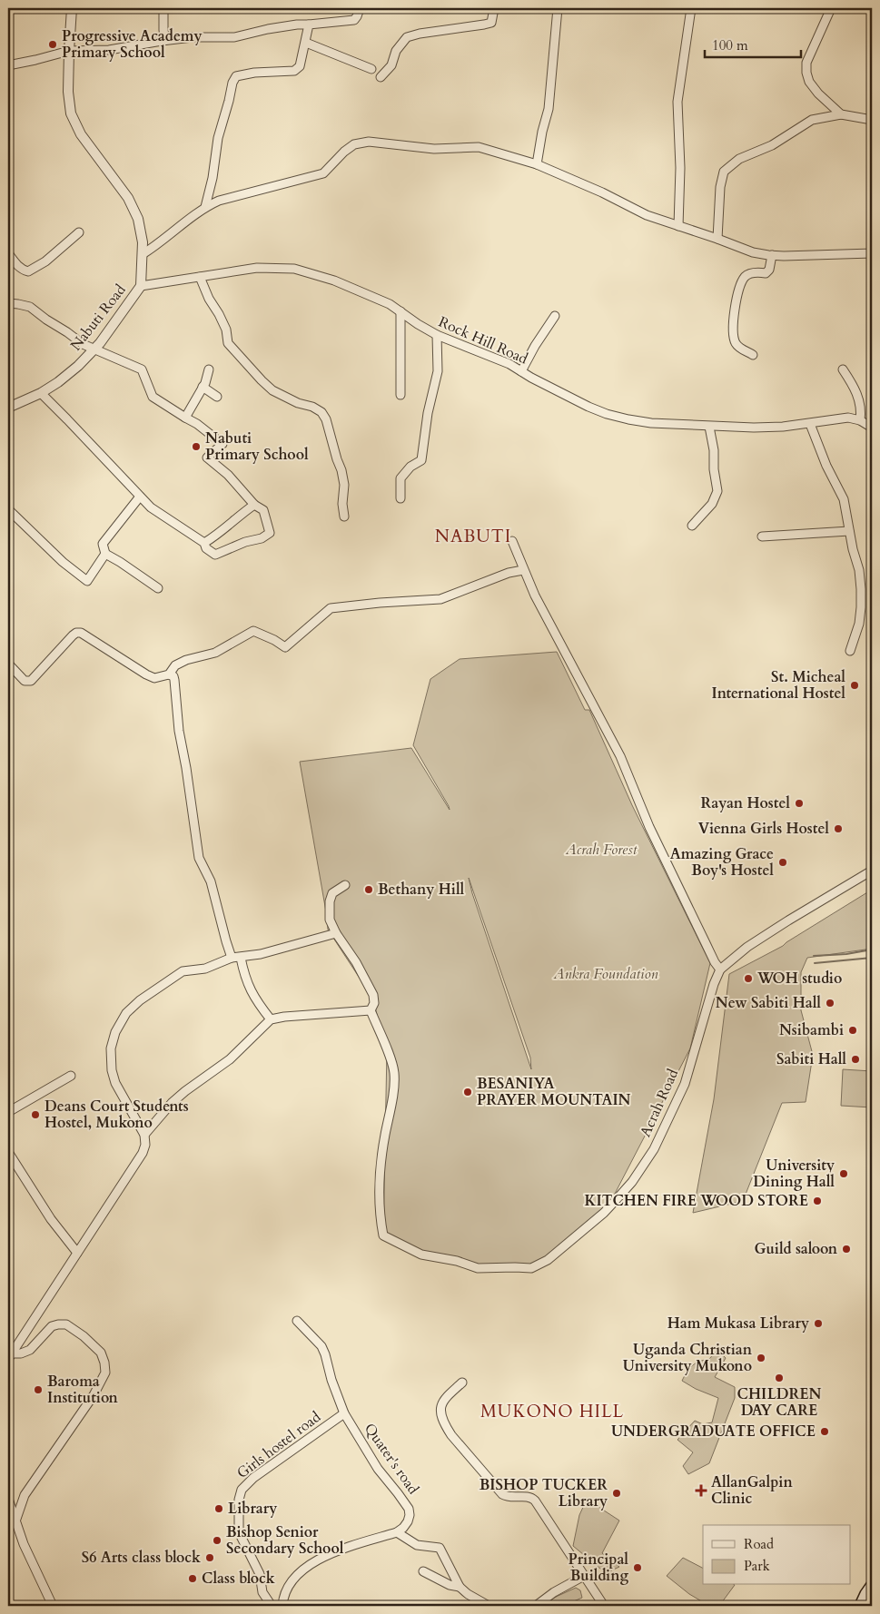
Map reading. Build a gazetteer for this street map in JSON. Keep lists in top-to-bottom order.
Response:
{
  "streets": {
    "street": [
      "Nabuti Road",
      "Rock Hill Road",
      "Acrah Road",
      "Girls hostel road",
      "Quater's road"
    ]
  },
  "crossings": [
    ["Nabuti Road", "Rock Hill Road"],
    ["Girls hostel road", "Quater's road"]
  ],
  "districts": ["NABUTI", "MUKONO HILL"],
  "parks": ["Acrah Forest", "Ankra Foundation"],
  "places": {
    "other": [
      "Progressive Academy Primary School",
      "Nabuti Primary School",
      "St. Micheal International Hostel",
      "Rayan Hostel",
      "Vienna Girls Hostel",
      "Amazing Grace Boy's Hostel",
      "Bethany Hill",
      "WOH studio",
      "New Sabiti Hall",
      "Nsibambi",
      "Sabiti Hall",
      "BESANIYA PRAYER MOUNTAIN",
      "Deans Court Students Hostel, Mukono",
      "University Dining Hall",
      "KITCHEN FIRE WOOD STORE",
      "Guild saloon",
      "Ham Mukasa Library",
      "Uganda Christian University Mukono",
      "CHILDREN DAY CARE",
      "Baroma Institution",
      "UNDERGRADUATE OFFICE",
      "BISHOP TUCKER Library",
      "Library",
      "Bishop Senior Secondary School",
      "S6 Arts class block",
      "Principal Building",
      "Class block"
    ],
    "health": ["AllanGalpin Clinic"]
  },
  "legend": ["Road", "Park"],
  "scale_bar": "100 m"
}
